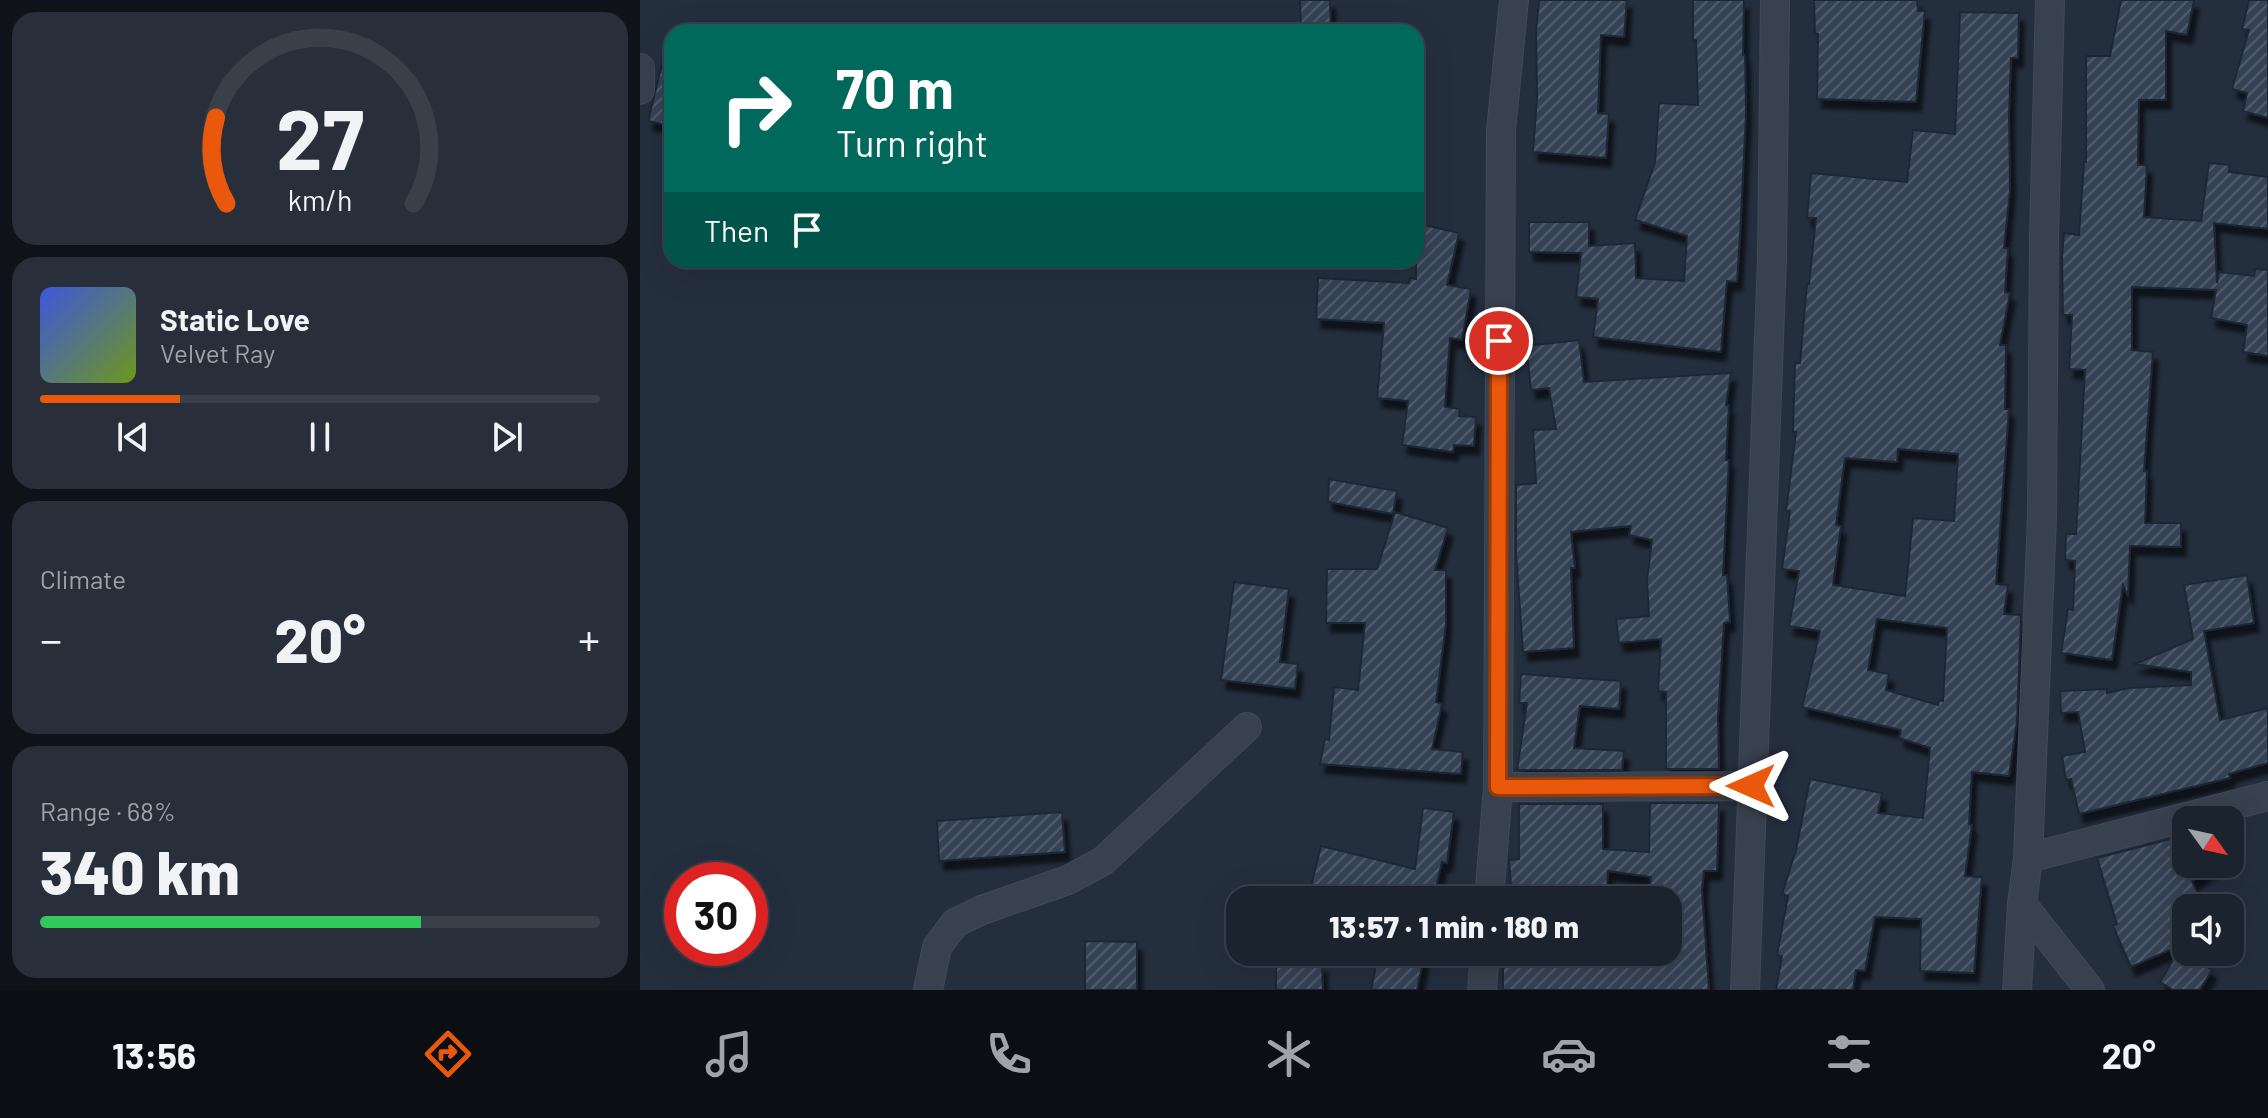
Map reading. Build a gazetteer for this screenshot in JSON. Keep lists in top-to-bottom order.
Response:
{
  "north": "bottom right",
  "page": {
    "turn": ["70 m", "Turn right"],
    "then": "Then",
    "song": ["Static Love", "Velvet Ray"],
    "tile": [
      "Climate",
      ["Range · 68%", "340 km"]
    ],
    "heat": ["−", "20°", "+"],
    "limit": "30",
    "trip": "13:57 · 1 min · 180 m",
    "tabs": ["13:56", "20°"],
    "gauge": ["27", "km/h"]
  }
}
